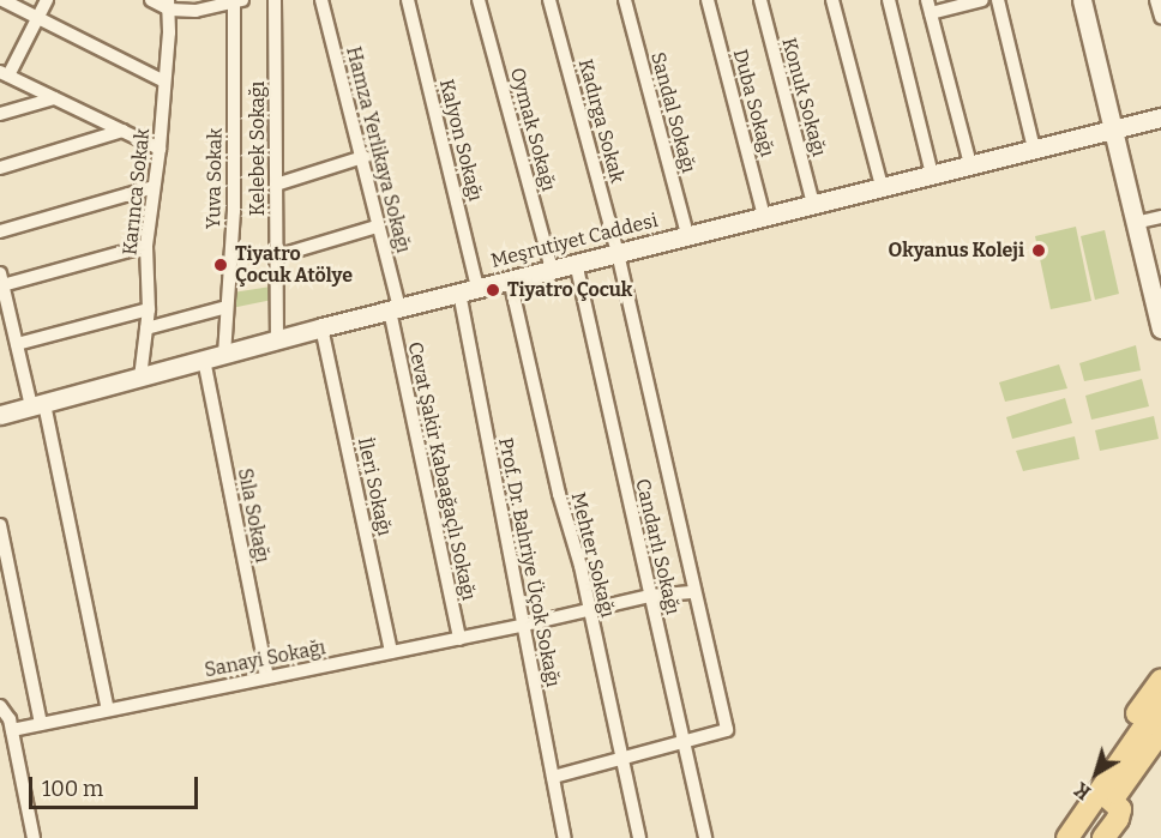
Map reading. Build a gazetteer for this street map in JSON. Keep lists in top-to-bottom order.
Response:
{
  "streets": {
    "main road": ["Meşrutiyet Caddesi"],
    "street": [
      "Konuk Sokağı",
      "Duba Sokağı",
      "Sandal Sokağı",
      "Kadırga Sokak",
      "Oymak Sokağı",
      "Kalyon Sokağı",
      "Kelebek Sokağı",
      "Hamza Yerlikaya Sokağı",
      "Yuva Sokak",
      "Karınca Sokak",
      "Cevat Şakir Kabaağaçlı Sokağı",
      "İleri Sokağı",
      "Sıla Sokağı",
      "Candarlı Sokağı",
      "Mehter Sokağı",
      "Prof. Dr. Bahriye Üçok Sokağı",
      "Sanayi Sokağı"
    ]
  },
  "crossings": [
    ["Konuk Sokağı", "Meşrutiyet Caddesi"],
    ["Duba Sokağı", "Meşrutiyet Caddesi"],
    ["Sandal Sokağı", "Meşrutiyet Caddesi"],
    ["Kadırga Sokak", "Meşrutiyet Caddesi"],
    ["Kadırga Sokak", "Candarlı Sokağı"],
    ["Kadırga Sokak", "Sanayi Sokağı"],
    ["Oymak Sokağı", "Meşrutiyet Caddesi"],
    ["Kalyon Sokağı", "Meşrutiyet Caddesi"],
    ["Kelebek Sokağı", "Meşrutiyet Caddesi"],
    ["Hamza Yerlikaya Sokağı", "Meşrutiyet Caddesi"],
    ["Hamza Yerlikaya Sokağı", "Cevat Şakir Kabaağaçlı Sokağı"],
    ["Yuva Sokak", "Meşrutiyet Caddesi"],
    ["Karınca Sokak", "Meşrutiyet Caddesi"],
    ["Meşrutiyet Caddesi", "Cevat Şakir Kabaağaçlı Sokağı"],
    ["Meşrutiyet Caddesi", "İleri Sokağı"],
    ["Meşrutiyet Caddesi", "Sıla Sokağı"],
    ["Meşrutiyet Caddesi", "Candarlı Sokağı"],
    ["Meşrutiyet Caddesi", "Mehter Sokağı"],
    ["Meşrutiyet Caddesi", "Prof. Dr. Bahriye Üçok Sokağı"],
    ["Cevat Şakir Kabaağaçlı Sokağı", "Sanayi Sokağı"],
    ["İleri Sokağı", "Sanayi Sokağı"],
    ["Sıla Sokağı", "Sanayi Sokağı"],
    ["Candarlı Sokağı", "Sanayi Sokağı"],
    ["Mehter Sokağı", "Sanayi Sokağı"],
    ["Prof. Dr. Bahriye Üçok Sokağı", "Sanayi Sokağı"]
  ],
  "places": ["Okyanus Koleji", "Tiyatro Çocuk Atölye", "Tiyatro Çocuk"],
  "scale_bar": "100 m",
  "north": "bottom left"
}
